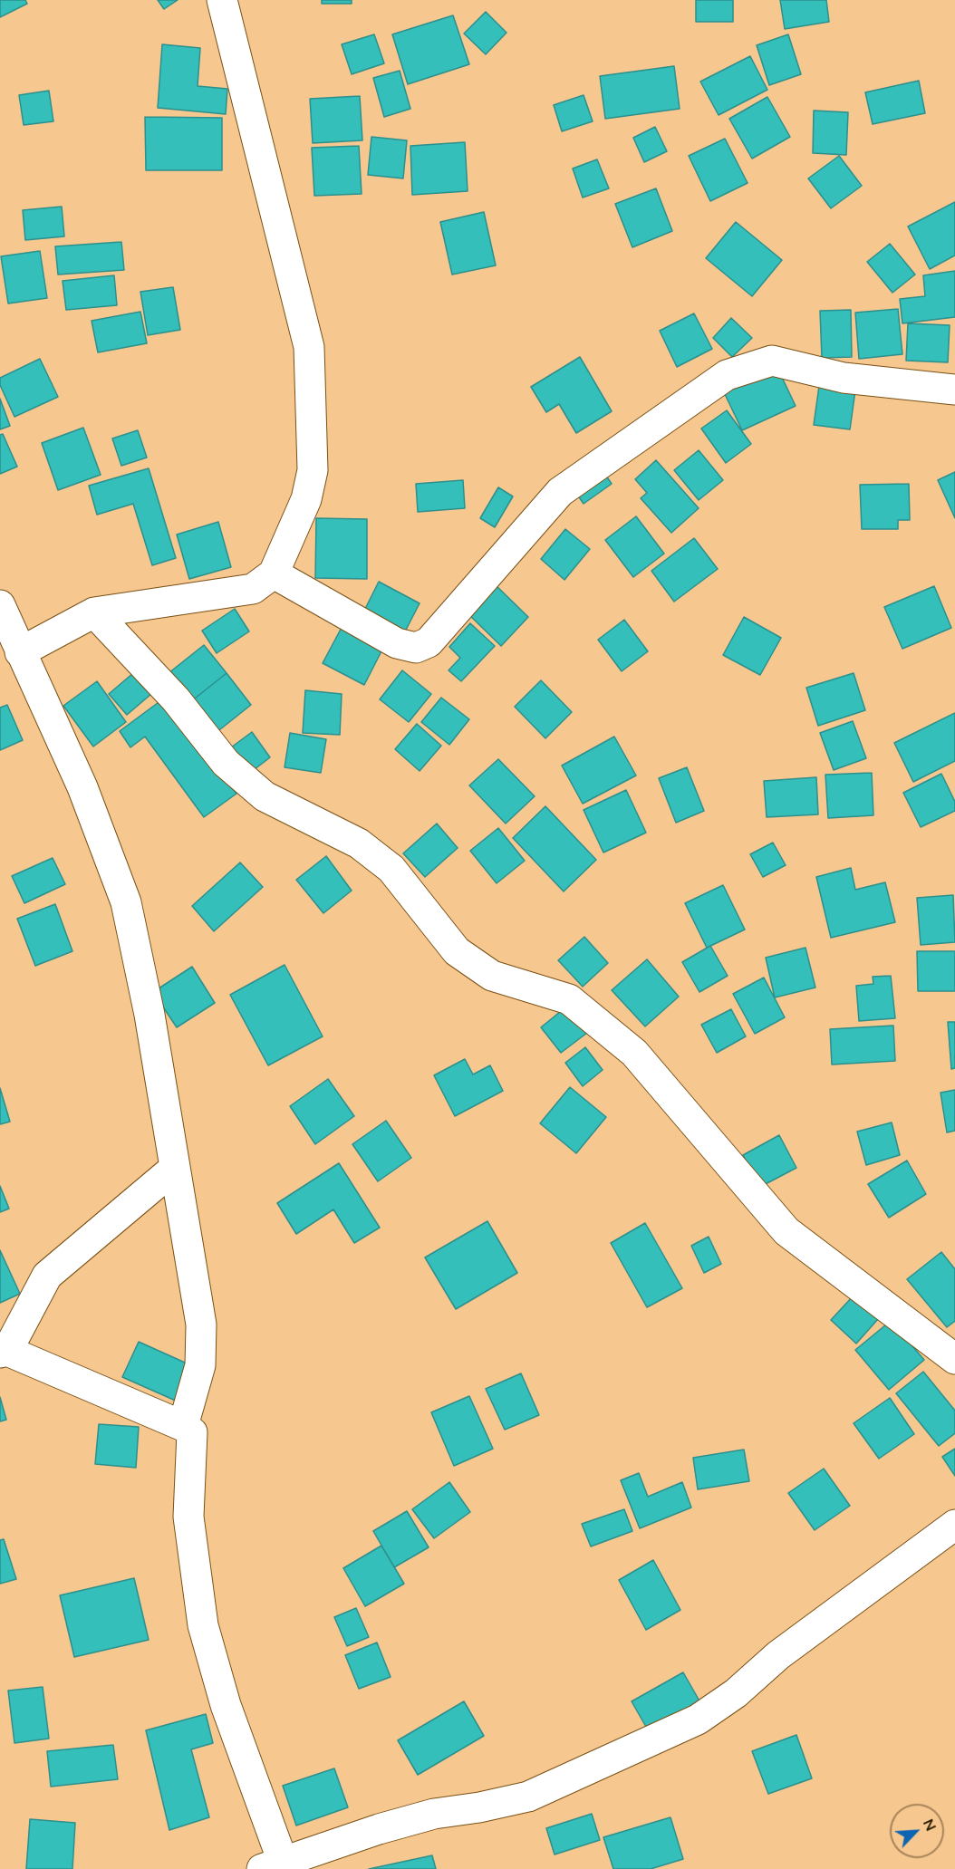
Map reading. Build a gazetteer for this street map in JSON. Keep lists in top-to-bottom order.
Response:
{
  "north": "top right"
}
